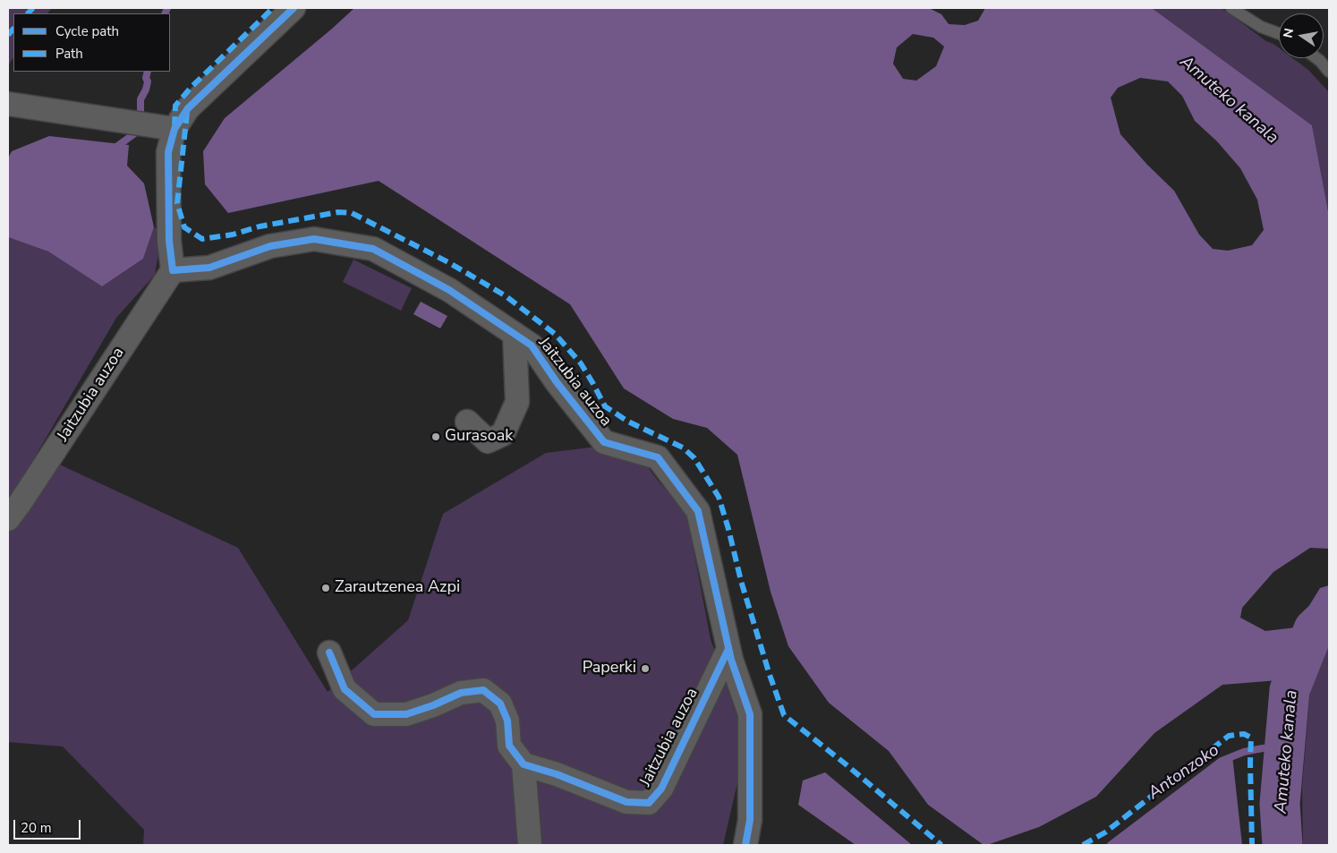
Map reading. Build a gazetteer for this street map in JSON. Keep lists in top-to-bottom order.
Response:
{
  "streets": {
    "street": ["Jaitzubia auzoa"]
  },
  "water": ["Amuteko kanala", "Antonzoko"],
  "places": ["Gurasoak", "Zarautzenea Azpi", "Paperki"],
  "legend": ["Cycle path", "Path"],
  "scale_bar": "20 m",
  "north": "left"
}
